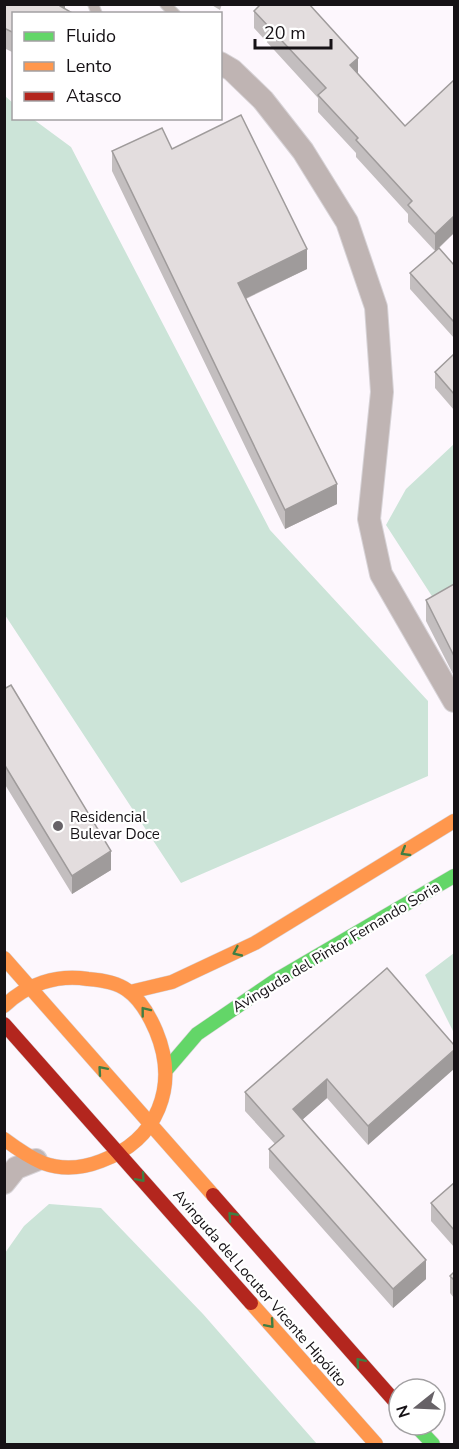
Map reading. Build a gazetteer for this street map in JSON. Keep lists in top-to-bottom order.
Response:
{
  "streets": {
    "main road": ["Avinguda del Pintor Fernando Soria", "Avinguda del Locutor Vicente Hipólito"]
  },
  "places": ["Residencial Bulevar Doce"],
  "legend": ["Fluido", "Lento", "Atasco"],
  "scale_bar": "20 m",
  "north": "left"
}
